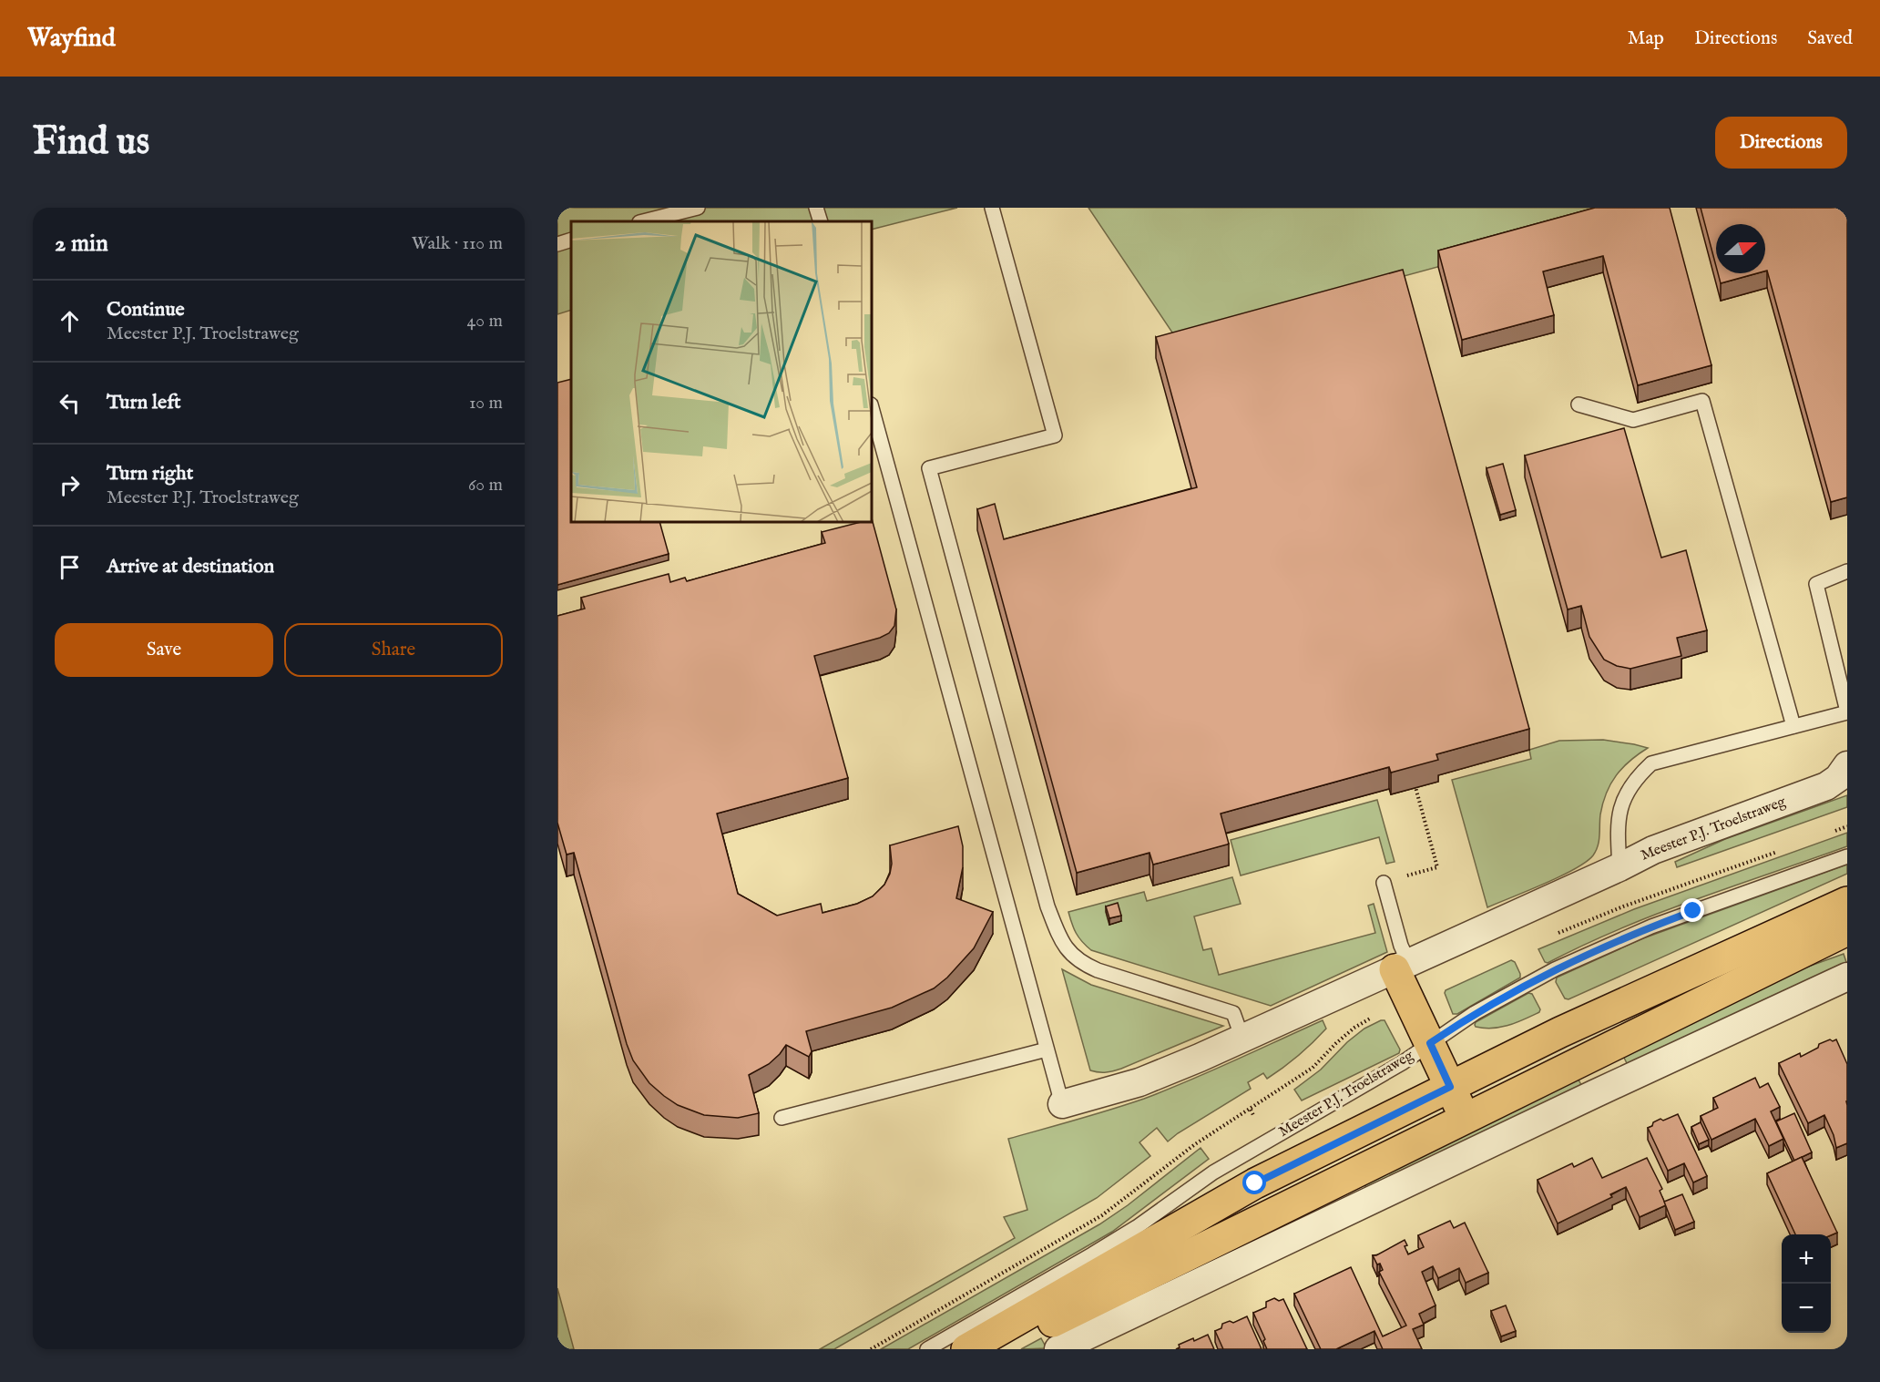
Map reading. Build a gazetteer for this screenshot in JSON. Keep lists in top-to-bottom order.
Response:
{
  "streets": {
    "street": ["Meester P.J. Troelstraweg"]
  },
  "north": "right",
  "page": {
    "header": "Wayfind",
    "nav": ["Map", "Directions", "Saved"],
    "buttons": [
      "Directions",
      ["Save", "Share"]
    ],
    "title": "Find us",
    "heading": ["2 min", "Walk · 110 m"],
    "list": [
      ["Continue", "Meester P.J. Troelstraweg", "40 m"],
      ["Turn left", "10 m"],
      ["Turn right", "Meester P.J. Troelstraweg", "60 m"],
      "Arrive at destination"
    ],
    "map_buttons": ["+", "−"]
  }
}
